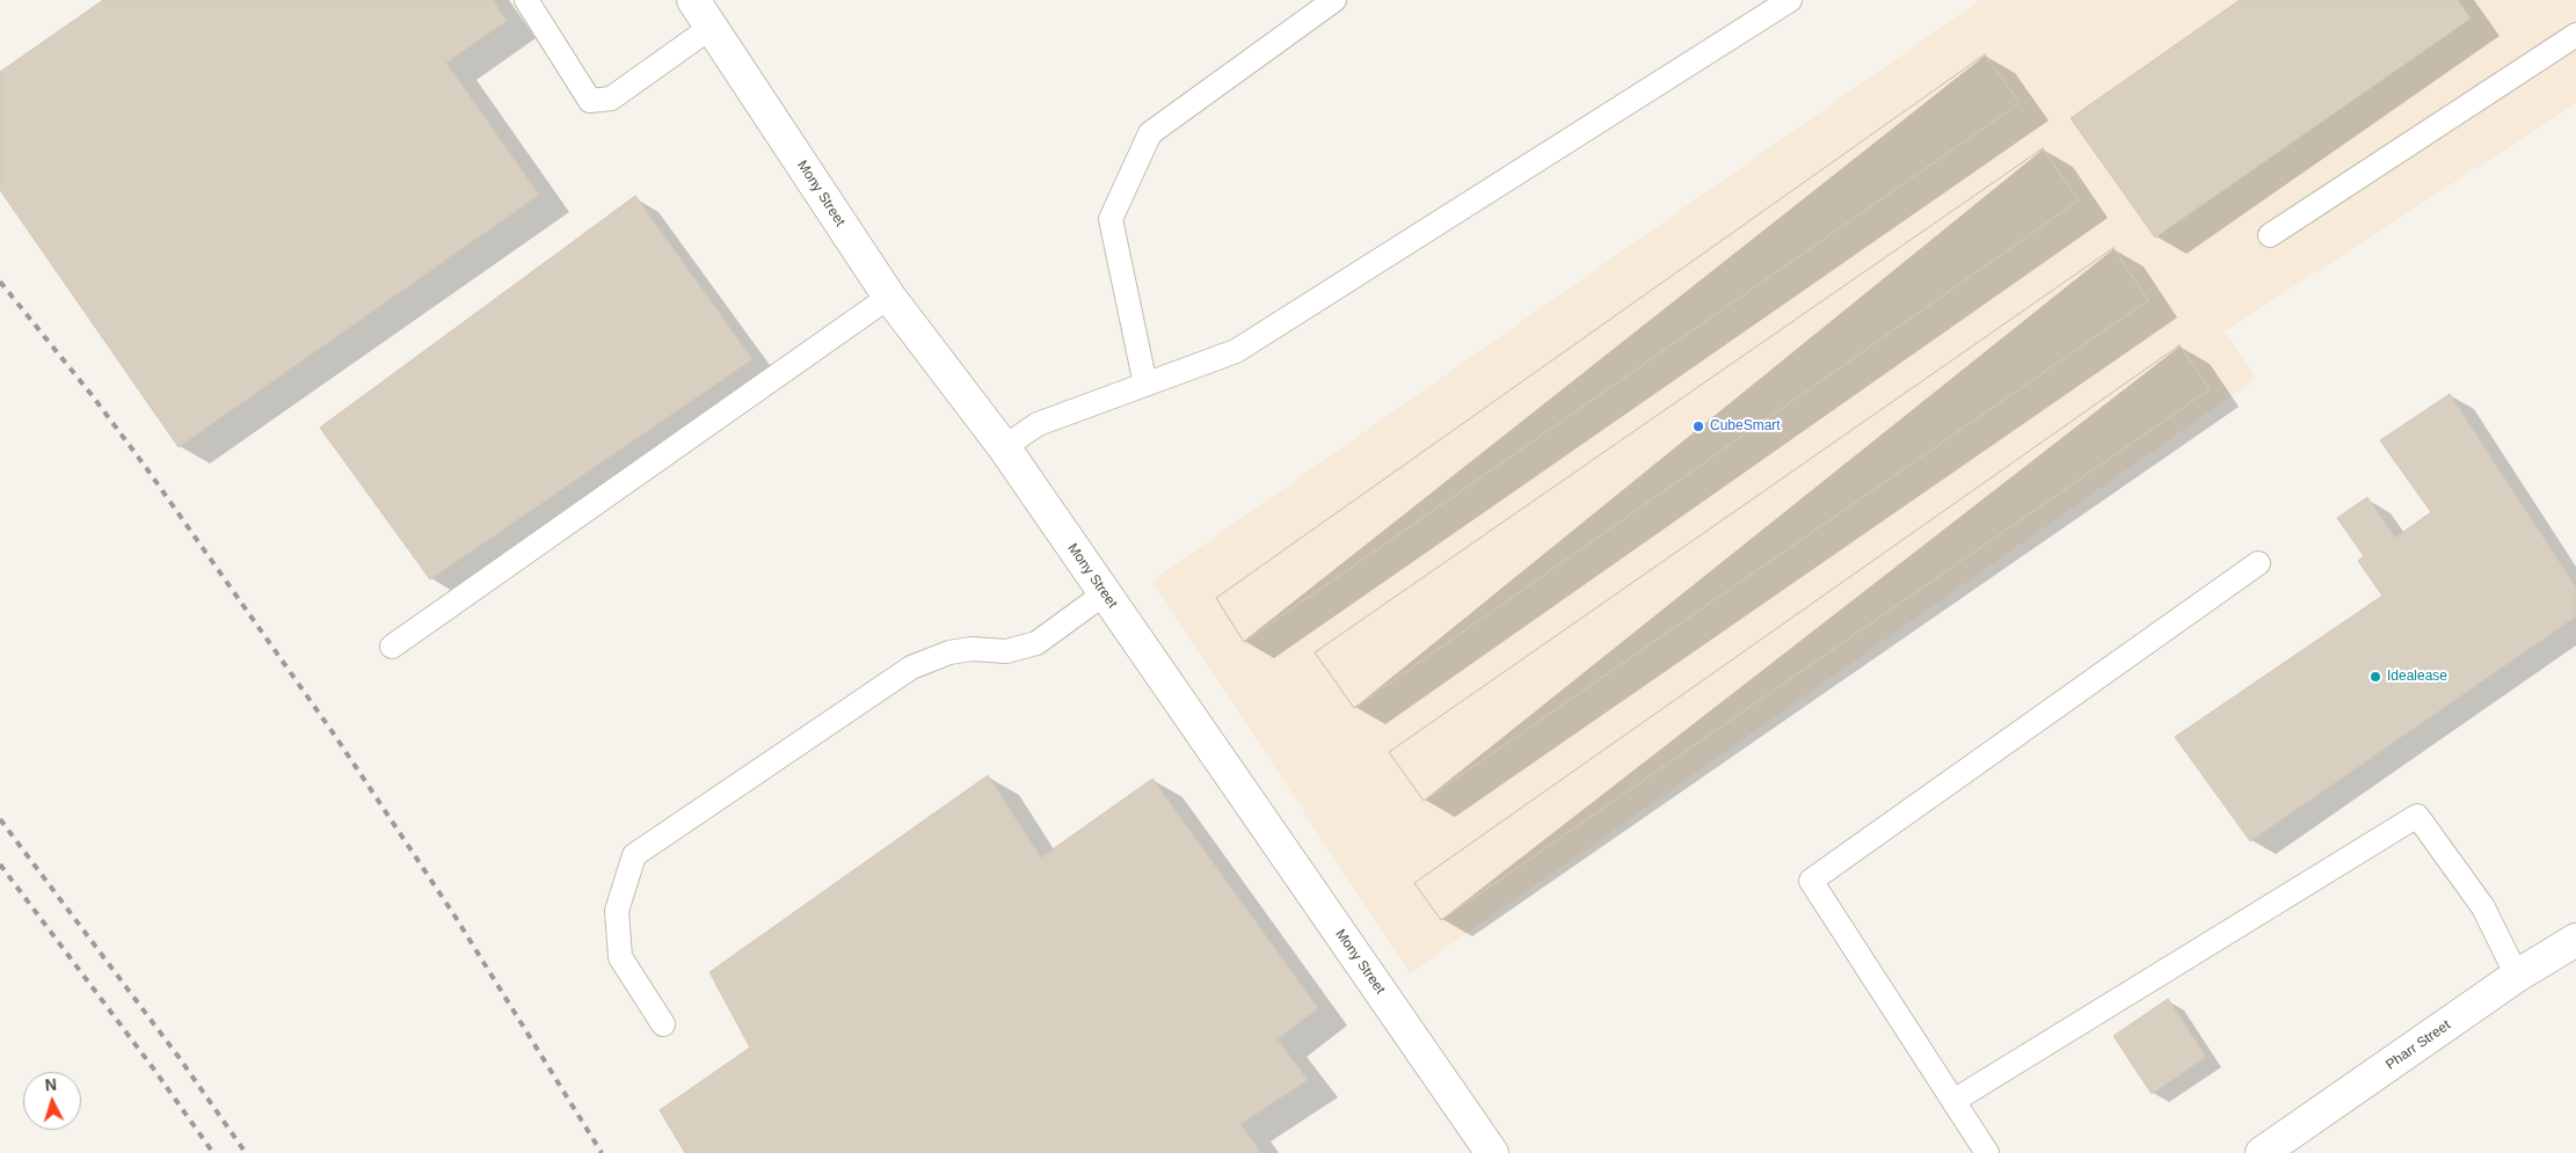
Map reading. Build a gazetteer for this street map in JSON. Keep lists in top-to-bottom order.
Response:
{
  "streets": {
    "street": ["Mony Street", "Pharr Street"]
  },
  "places": ["CubeSmart", "Idealease"],
  "north": "top"
}
